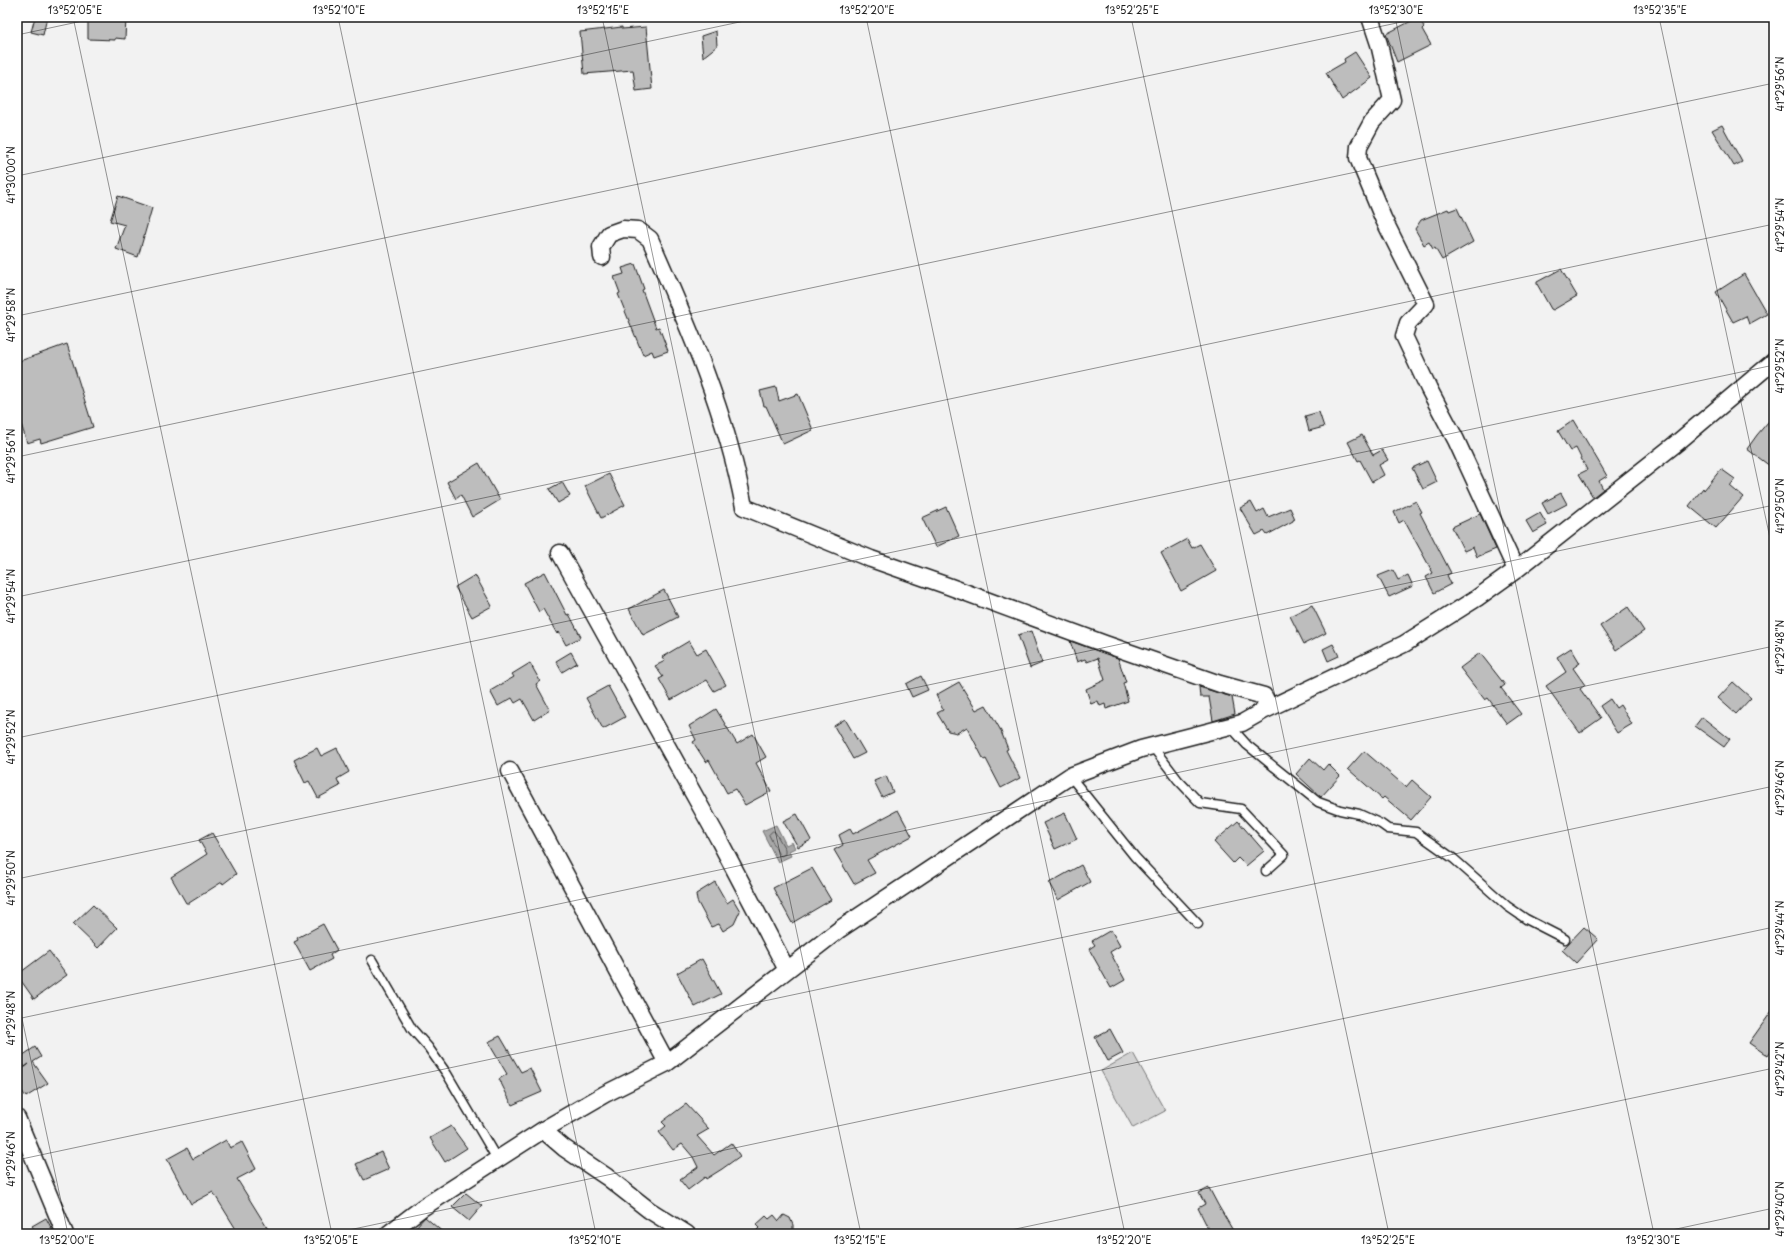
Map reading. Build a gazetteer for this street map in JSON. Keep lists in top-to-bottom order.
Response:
{
  "coordinates": [
    "13°52'05\"E",
    "13°52'10\"E",
    "13°52'15\"E",
    "13°52'20\"E",
    "13°52'25\"E",
    "13°52'30\"E",
    "13°52'35\"E",
    "41°29'56\"N",
    "41°30'00\"N",
    "41°29'54\"N",
    "41°29'58\"N",
    "41°29'52\"N",
    "41°29'50\"N",
    "41°29'48\"N",
    "41°29'46\"N",
    "41°29'44\"N",
    "41°29'42\"N",
    "41°29'40\"N",
    "13°52'00\"E"
  ]
}
